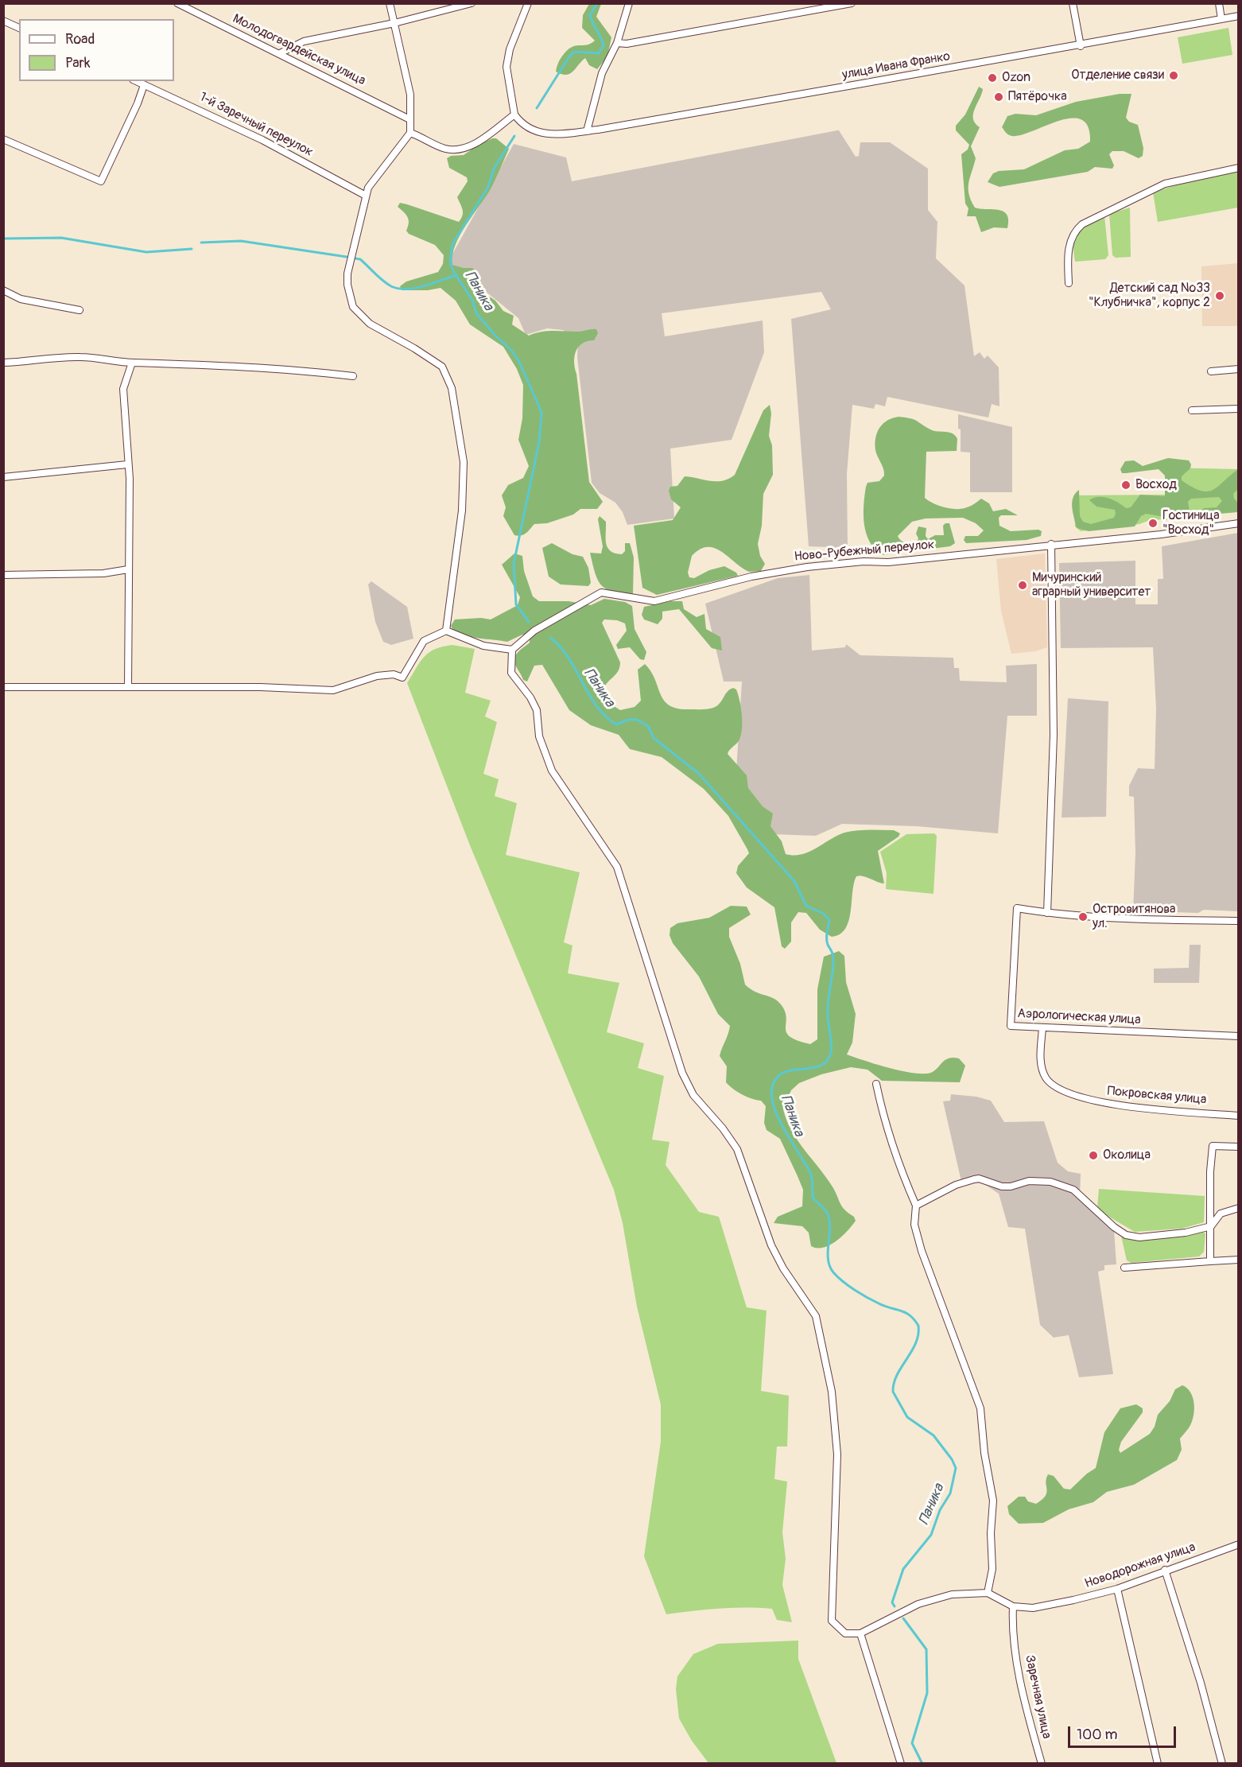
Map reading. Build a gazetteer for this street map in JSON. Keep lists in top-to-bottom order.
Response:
{
  "streets": {
    "street": [
      "Молодогвардейская улица",
      "улица Ивана Франко",
      "1-й Заречный переулок",
      "Ново-Рубежный переулок",
      "Аэрологическая улица",
      "Покровская улица",
      "Новодорожная улица",
      "Заречная улица"
    ]
  },
  "crossings": [
    ["Аэрологическая улица", "Покровская улица"],
    ["Новодорожная улица", "Заречная улица"]
  ],
  "water": ["Паника"],
  "places": [
    "Отделение связи",
    "Ozon",
    "Пятёрочка",
    "Детский сад №33 \"Клубничка\", корпус 2",
    "Восход",
    "Гостиница \"Восход\"",
    "Мичуринский аграрный университет",
    "Островитянова ул.",
    "Околица"
  ],
  "legend": ["Road", "Park"],
  "scale_bar": "100 m"
}
